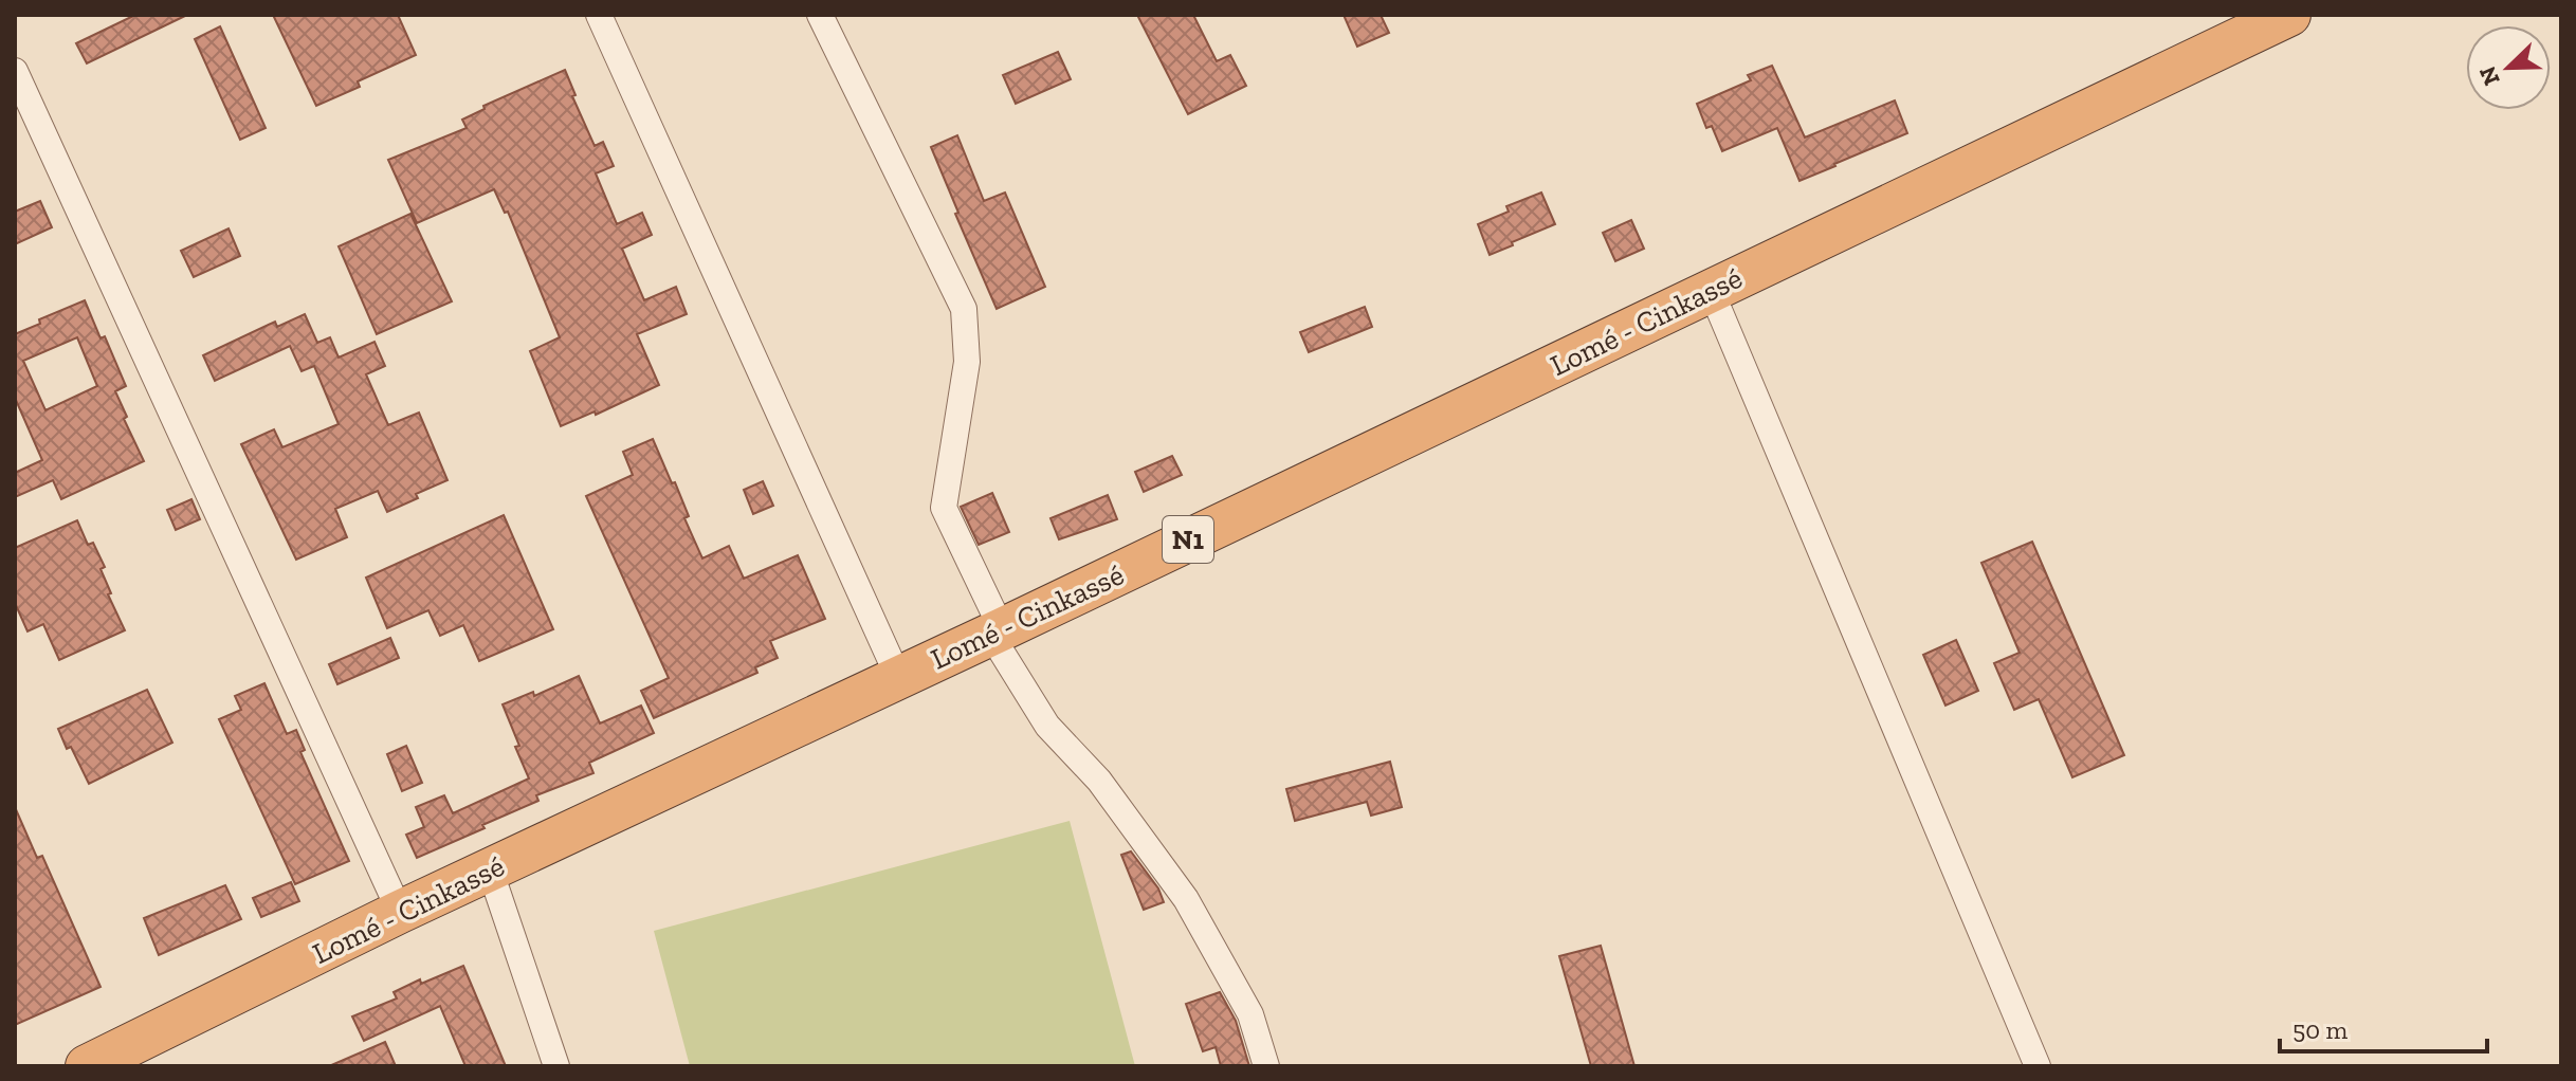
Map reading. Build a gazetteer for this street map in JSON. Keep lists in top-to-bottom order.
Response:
{
  "streets": {
    "highway": ["Lomé - Cinkassé", "N1"]
  },
  "scale_bar": "50 m",
  "north": "bottom left"
}
